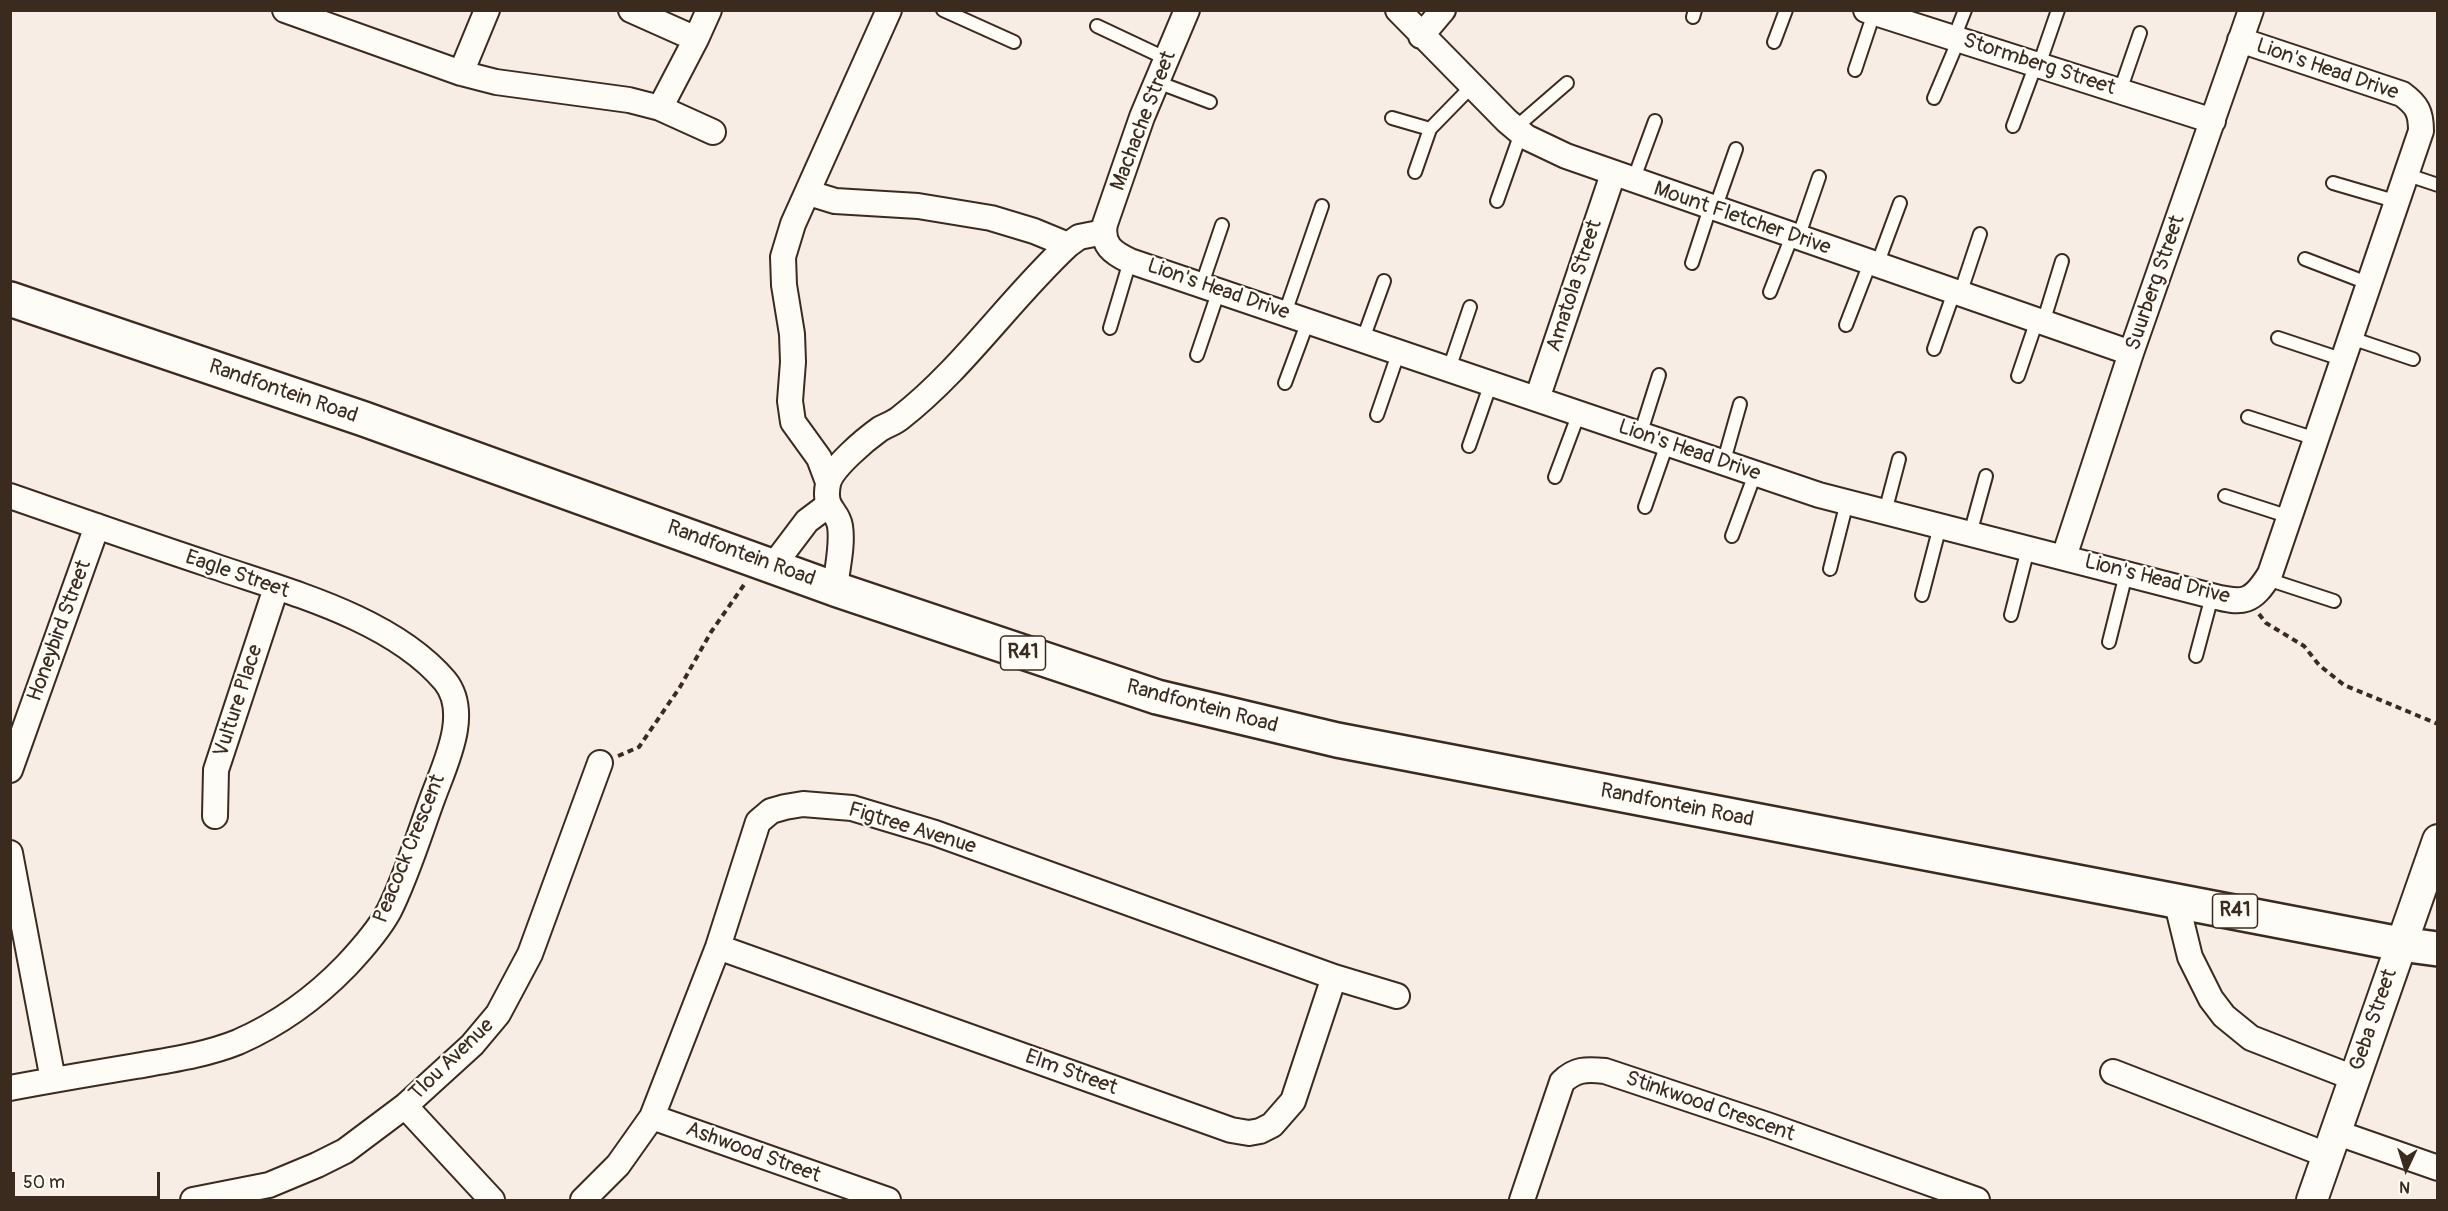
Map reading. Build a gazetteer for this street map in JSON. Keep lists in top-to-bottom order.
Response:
{
  "streets": {
    "main road": ["Randfontein Road", "R41"],
    "street": [
      "Stormberg Street",
      "Lion's Head Drive",
      "Machache Street",
      "Mount Fletcher Drive",
      "Suurberg Street",
      "Amatola Street",
      "Eagle Street",
      "Honeybird Street",
      "Vulture Place",
      "Figtree Avenue",
      "Peacock Crescent",
      "Geba Street",
      "Tlou Avenue",
      "Elm Street",
      "Stinkwood Crescent",
      "Ashwood Street"
    ]
  },
  "crossings": [
    ["Stormberg Street", "Suurberg Street"],
    ["Lion's Head Drive", "Machache Street"],
    ["Lion's Head Drive", "Suurberg Street"],
    ["Lion's Head Drive", "Amatola Street"],
    ["Mount Fletcher Drive", "Suurberg Street"],
    ["Mount Fletcher Drive", "Amatola Street"],
    ["Randfontein Road", "Geba Street"],
    ["Eagle Street", "Honeybird Street"],
    ["Eagle Street", "Vulture Place"],
    ["Eagle Street", "Peacock Crescent"],
    ["Figtree Avenue", "Elm Street"],
    ["Figtree Avenue", "Ashwood Street"]
  ],
  "scale_bar": "50 m",
  "north": "bottom"
}
